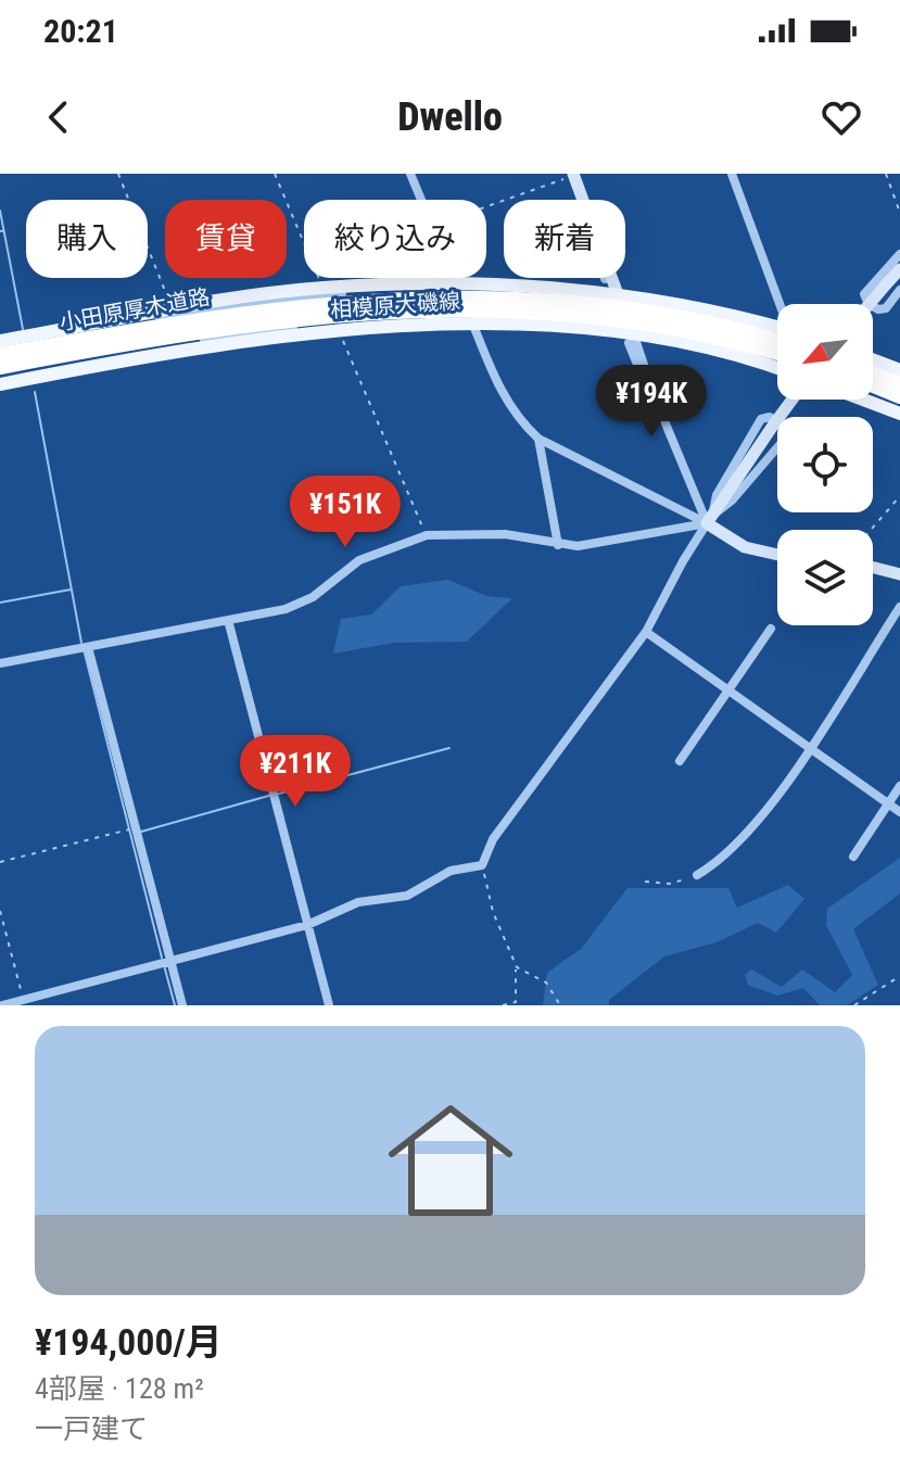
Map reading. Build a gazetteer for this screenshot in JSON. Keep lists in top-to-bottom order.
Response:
{
  "streets": {
    "highway": ["小田原厚木道路"],
    "main road": ["相模原大磯線"]
  },
  "north": "bottom left",
  "page": {
    "status": "20:21",
    "header": "Dwello",
    "chip": [
      "購入",
      "賃貸",
      "絞り込み",
      "新着"
    ],
    "price": ["¥194K", "¥151K", "¥211K"],
    "list": [
      {
        "name": "¥194,000/月",
        "note": "4部屋 · 128 m² · 一戸建て"
      }
    ]
  }
}
